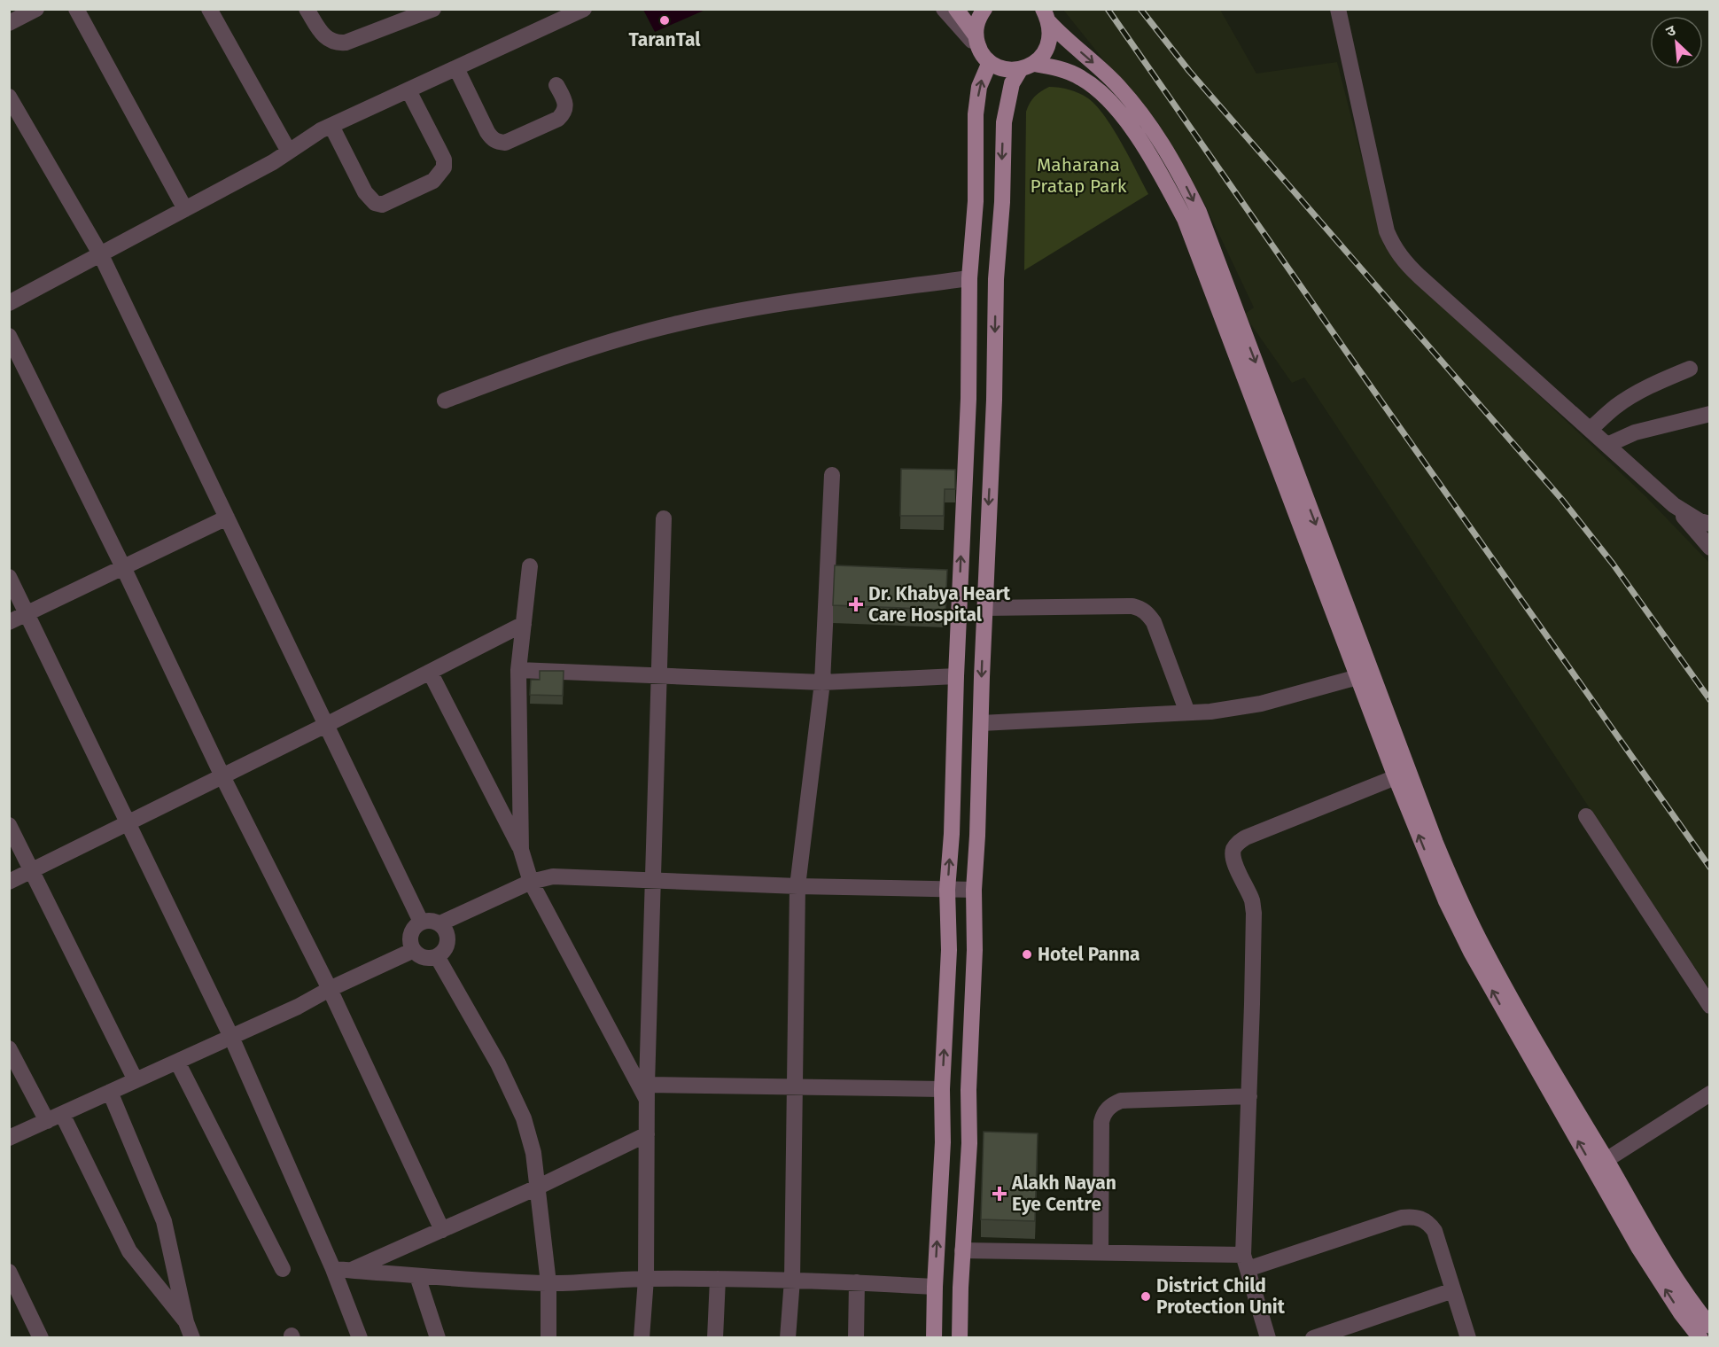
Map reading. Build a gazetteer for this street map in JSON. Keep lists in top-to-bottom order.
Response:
{
  "parks": ["Maharana Pratap Park"],
  "places": {
    "other": ["TaranTal", "Hotel Panna", "District Child Protection Unit"],
    "health": ["Dr. Khabya Heart Care Hospital", "Alakh Nayan Eye Centre"]
  },
  "north": "top left"
}
